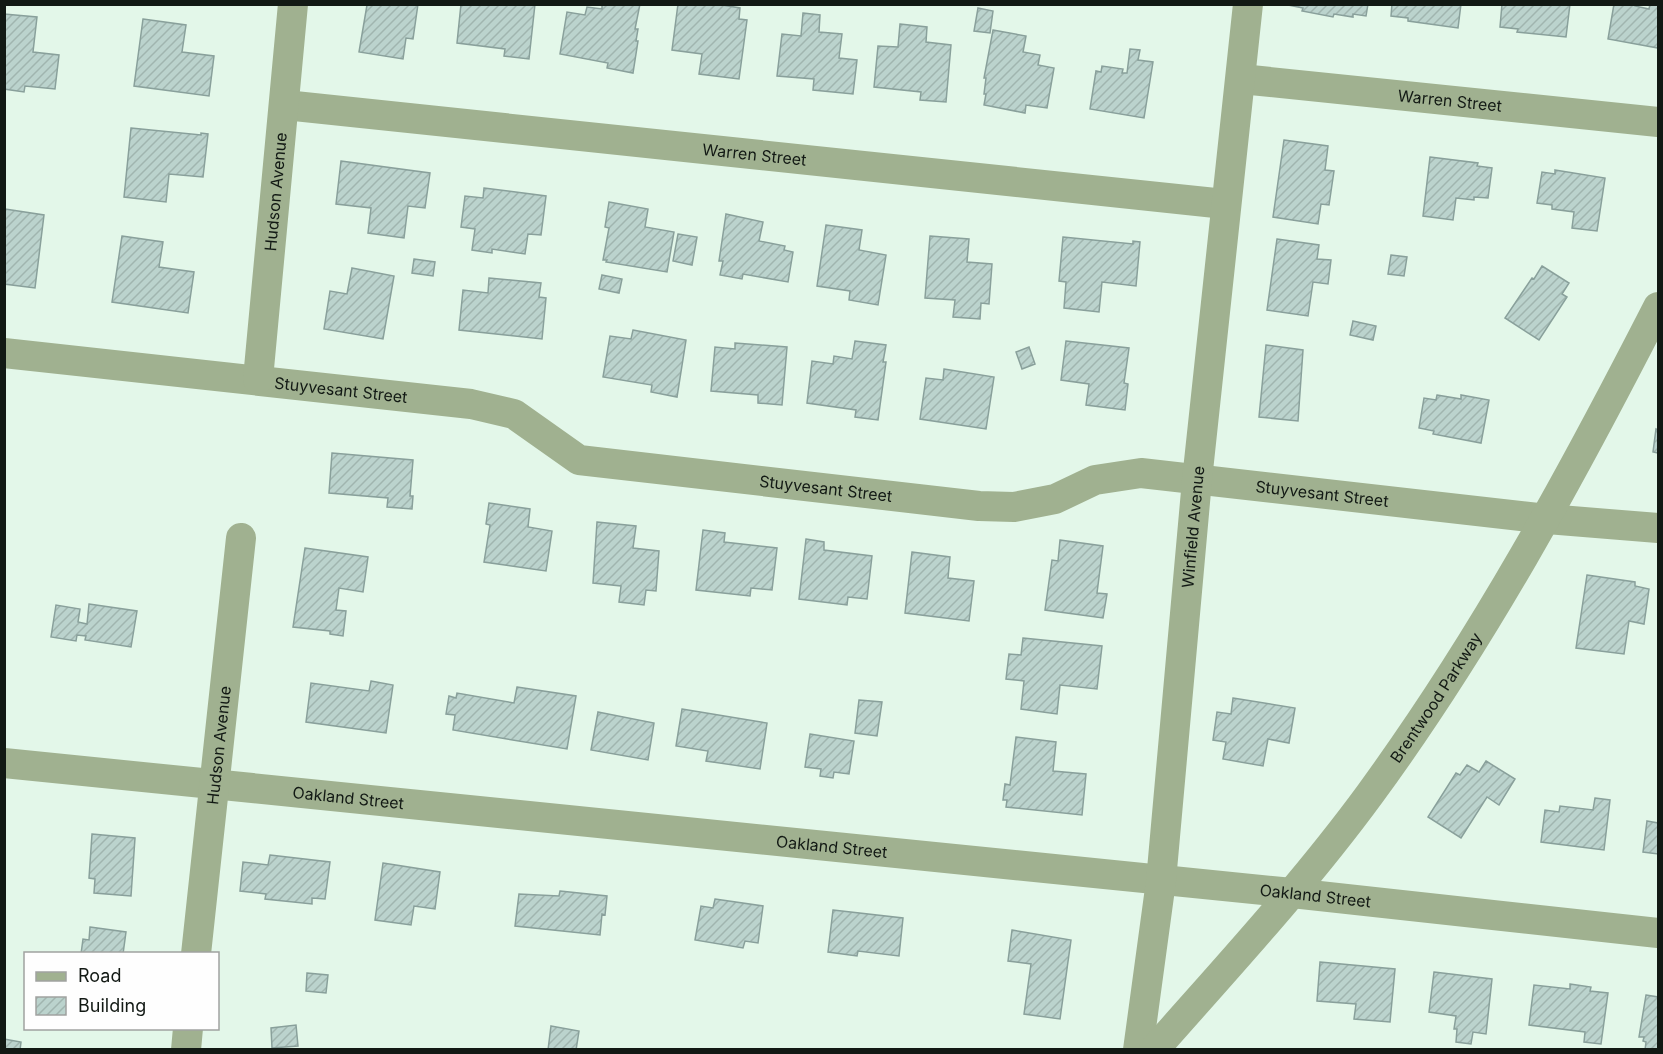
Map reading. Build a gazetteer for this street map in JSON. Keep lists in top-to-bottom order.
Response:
{
  "streets": {
    "street": [
      "Warren Street",
      "Hudson Avenue",
      "Stuyvesant Street",
      "Winfield Avenue",
      "Brentwood Parkway",
      "Oakland Street"
    ]
  },
  "crossings": [
    ["Warren Street", "Hudson Avenue"],
    ["Warren Street", "Winfield Avenue"],
    ["Hudson Avenue", "Stuyvesant Street"],
    ["Hudson Avenue", "Oakland Street"],
    ["Stuyvesant Street", "Winfield Avenue"],
    ["Stuyvesant Street", "Brentwood Parkway"],
    ["Winfield Avenue", "Oakland Street"],
    ["Brentwood Parkway", "Oakland Street"]
  ],
  "legend": ["Road", "Building"]
}
